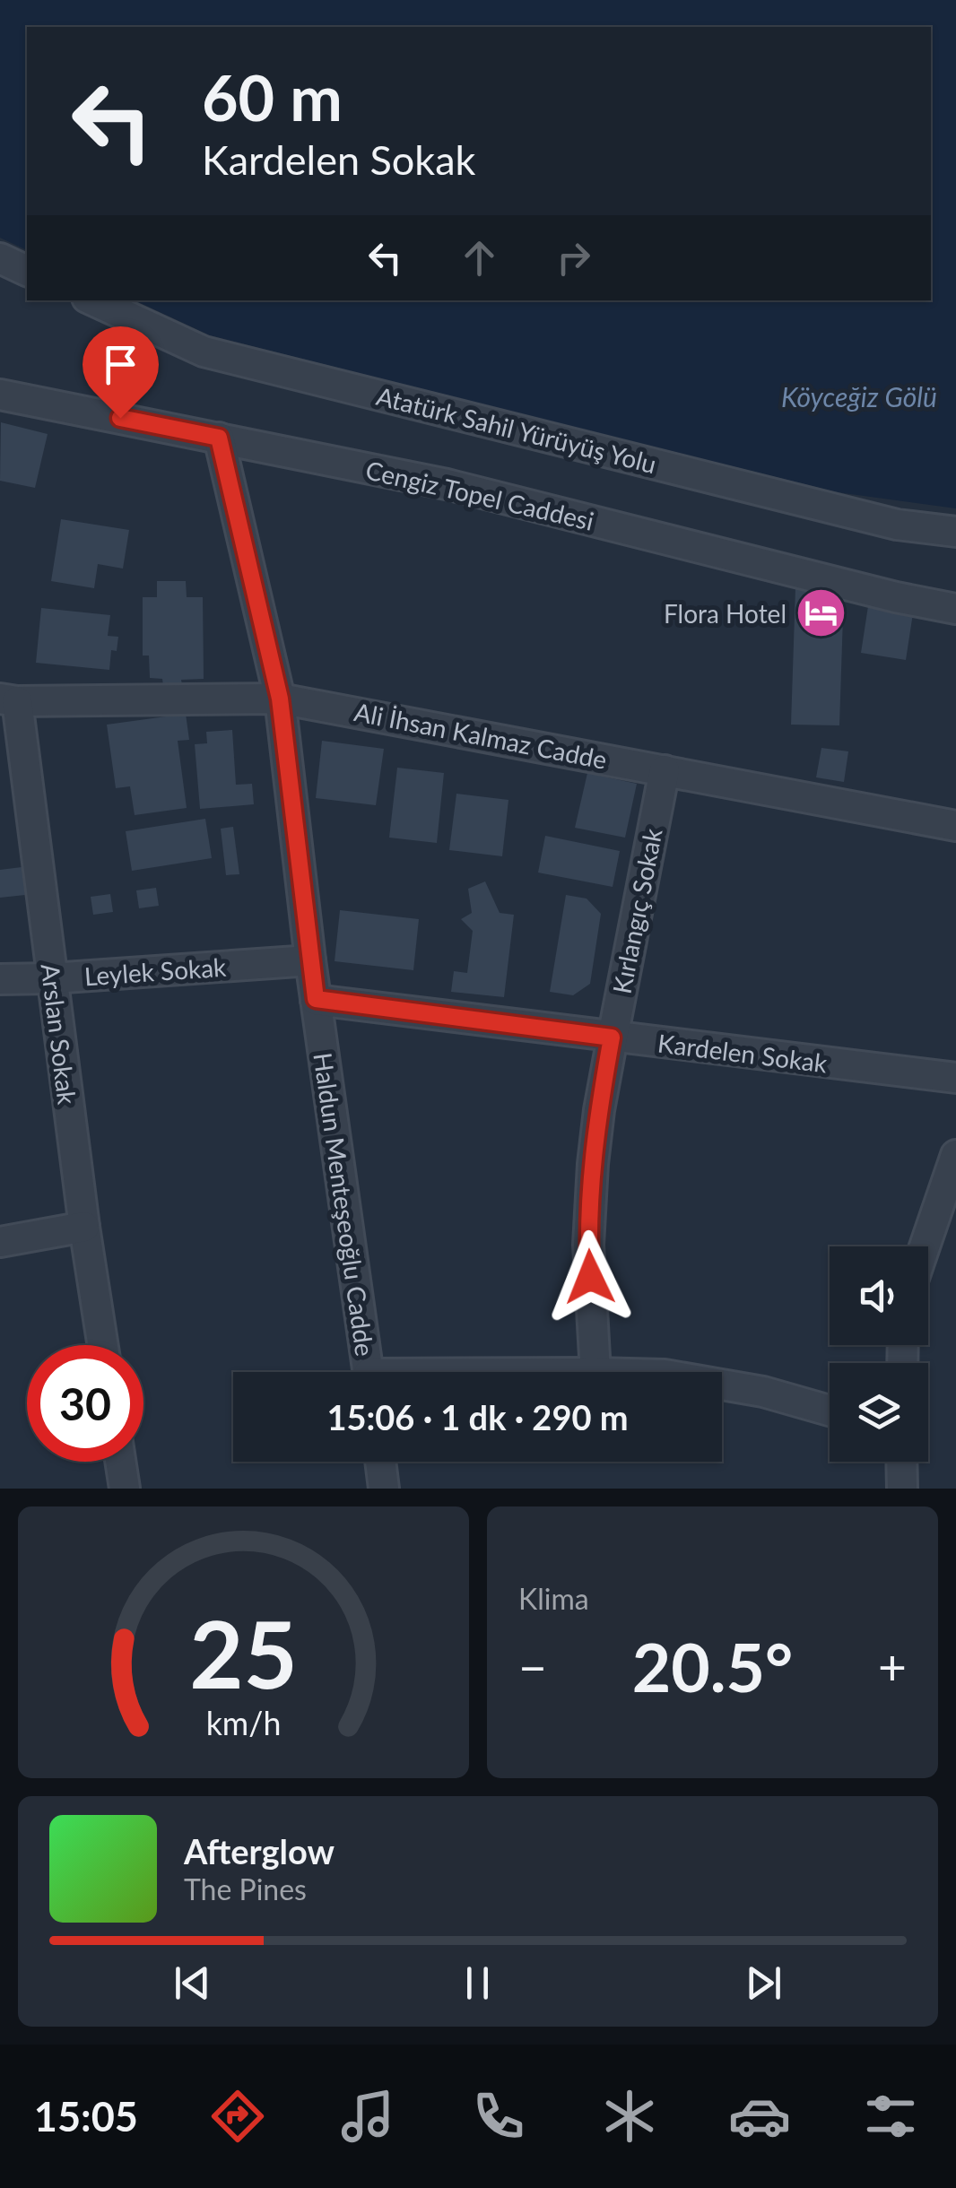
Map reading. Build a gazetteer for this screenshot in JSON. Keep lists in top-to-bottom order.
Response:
{
  "streets": {
    "street": [
      "Atatürk Sahil Yürüyüş Yolu",
      "Cengiz Topel Caddesi",
      "Ali İhsan Kalmaz Cadde",
      "Kırlangıç Sokak",
      "Leylek Sokak",
      "Arslan Sokak",
      "Kardelen Sokak",
      "Haldun Menteşeoğlu Cadde"
    ]
  },
  "crossings": [
    ["Cengiz Topel Caddesi", "Haldun Menteşeoğlu Cadde"],
    ["Ali İhsan Kalmaz Cadde", "Kırlangıç Sokak"],
    ["Ali İhsan Kalmaz Cadde", "Arslan Sokak"],
    ["Ali İhsan Kalmaz Cadde", "Haldun Menteşeoğlu Cadde"],
    ["Kırlangıç Sokak", "Kardelen Sokak"],
    ["Leylek Sokak", "Arslan Sokak"],
    ["Leylek Sokak", "Haldun Menteşeoğlu Cadde"],
    ["Kardelen Sokak", "Haldun Menteşeoğlu Cadde"]
  ],
  "water": ["Köyceğiz Gölü"],
  "places": {
    "hotel": ["Flora Hotel"]
  },
  "page": {
    "turn": ["60 m", "Kardelen Sokak"],
    "limit": "30",
    "trip": "15:06 · 1 dk · 290 m",
    "tile": "Klima",
    "heat": ["−", "20.5°", "+"],
    "song": ["Afterglow", "The Pines"],
    "tabs": "15:05",
    "gauge": ["25", "km/h"]
  }
}
